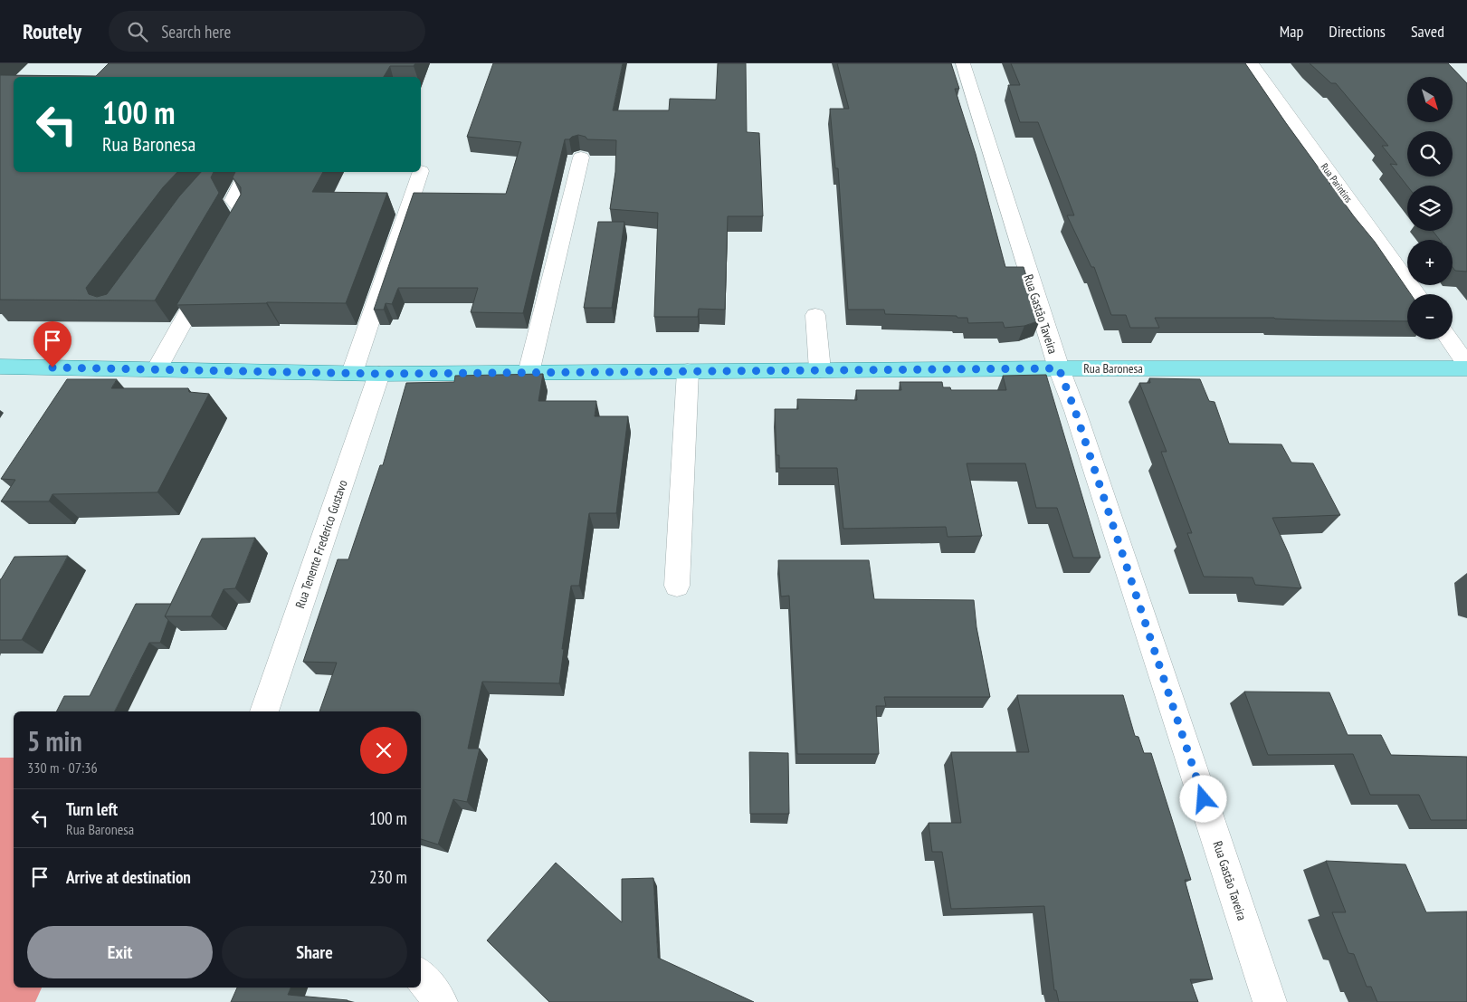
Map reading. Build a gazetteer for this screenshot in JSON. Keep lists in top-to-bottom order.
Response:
{
  "streets": {
    "main road": ["Rua Baronesa"],
    "street": ["Rua Parintins", "Rua Gastão Taveira", "Rua Tenente Frederico Gustavo"]
  },
  "crossings": [
    ["Rua Gastão Taveira", "Rua Baronesa"],
    ["Rua Baronesa", "Rua Tenente Frederico Gustavo"]
  ],
  "north": "bottom right",
  "page": {
    "header": "Routely",
    "search": "Search here",
    "nav": ["Map", "Directions", "Saved"],
    "map_buttons": ["+", "−"],
    "turn": ["100 m", "Rua Baronesa"],
    "heading": ["5 min", "330 m · 07:36"],
    "list": [
      {
        "name": "Turn left",
        "note": "Rua Baronesa",
        "value": "100 m"
      },
      {
        "name": "Arrive at destination",
        "value": "230 m"
      }
    ],
    "buttons": ["Exit", "Share"]
  }
}
